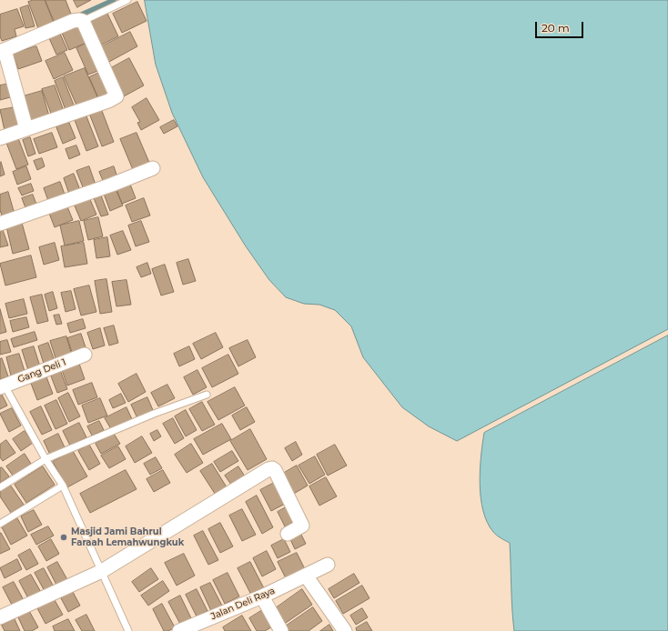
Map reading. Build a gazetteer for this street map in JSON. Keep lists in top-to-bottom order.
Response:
{
  "streets": {
    "street": ["Gang Deli 1", "Jalan Deli Raya"]
  },
  "places": ["Masjid Jami Bahrul Faraah Lemahwungkuk"],
  "scale_bar": "20 m"
}
